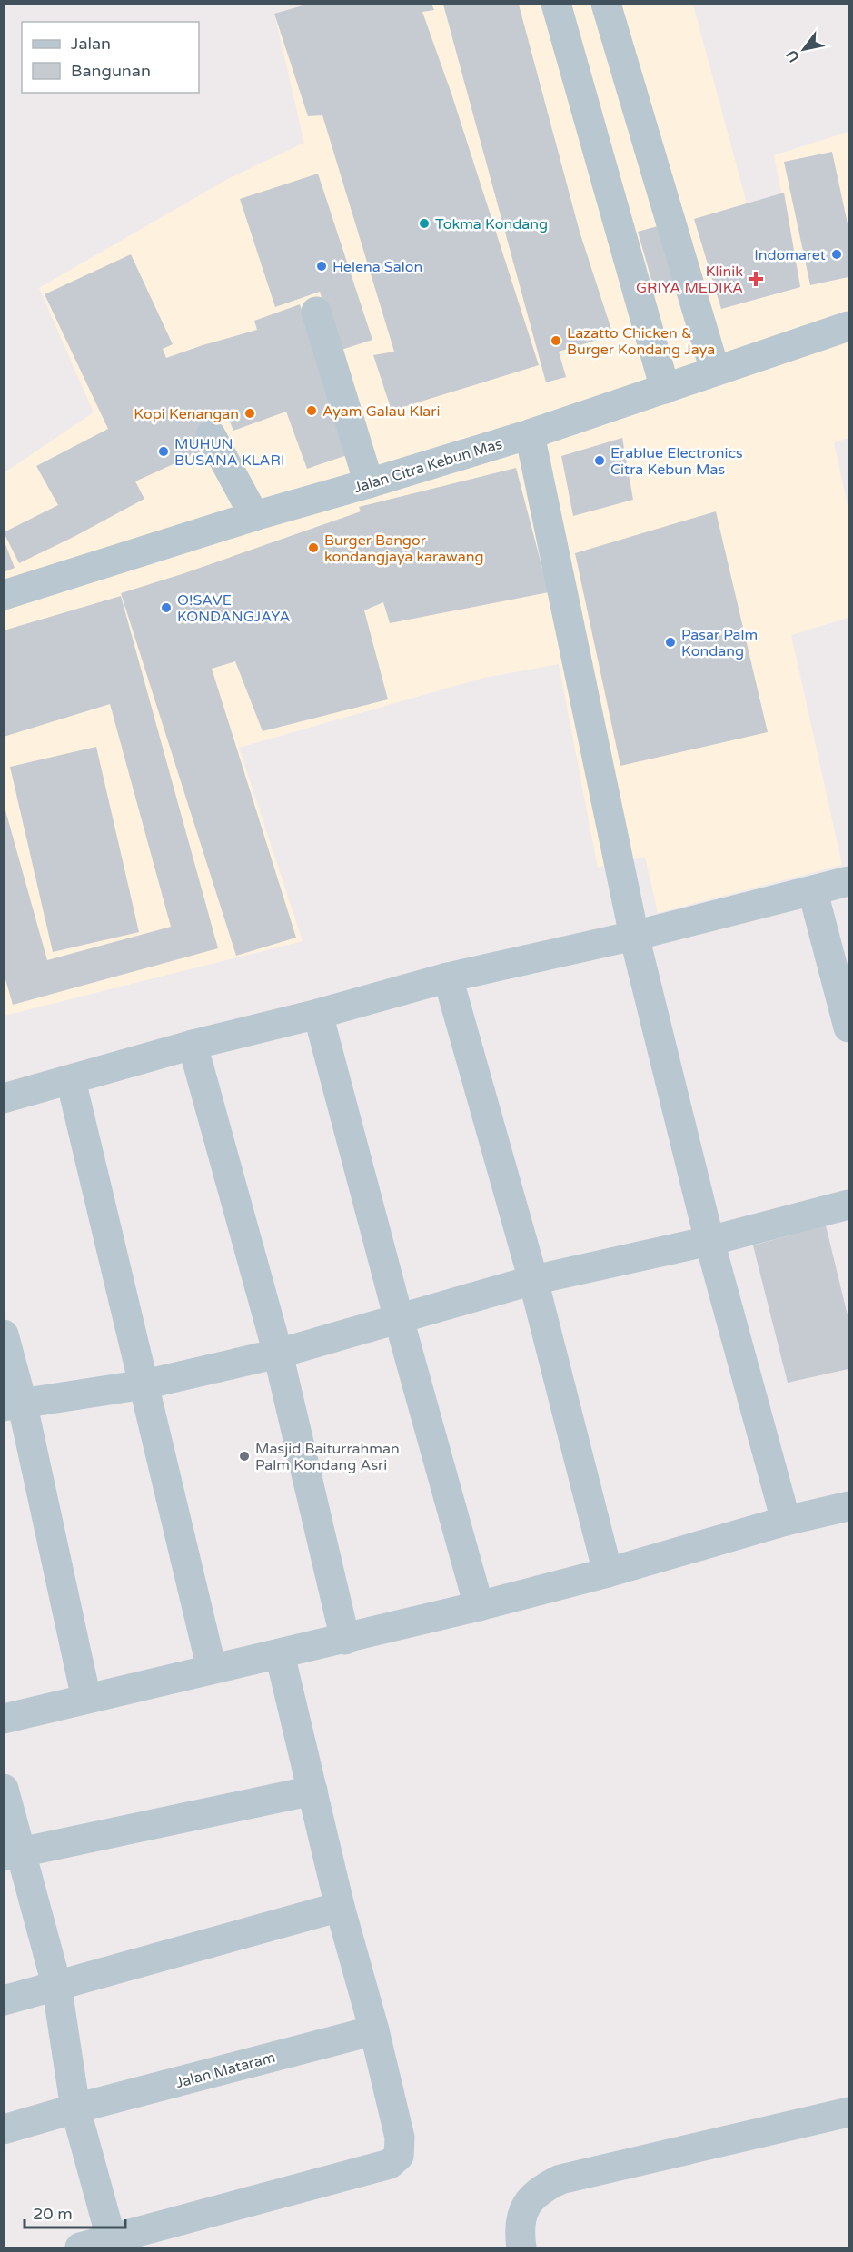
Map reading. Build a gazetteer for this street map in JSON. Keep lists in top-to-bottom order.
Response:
{
  "streets": {
    "street": ["Jalan Citra Kebun Mas", "Jalan Mataram"]
  },
  "places": {
    "other": [
      "Tokma Kondang",
      "Indomaret",
      "Helena Salon",
      "Lazatto Chicken & Burger Kondang Jaya",
      "Ayam Galau Klari",
      "Kopi Kenangan",
      "MUHUN BUSANA KLARI",
      "Erablue Electronics Citra Kebun Mas",
      "Burger Bangor kondangjaya karawang",
      "O!SAVE KONDANGJAYA",
      "Pasar Palm Kondang",
      "Masjid Baiturrahman Palm Kondang Asri"
    ],
    "health": ["Klinik GRIYA MEDIKA"]
  },
  "legend": ["Jalan", "Bangunan"],
  "scale_bar": "20 m",
  "north": "bottom left"
}
